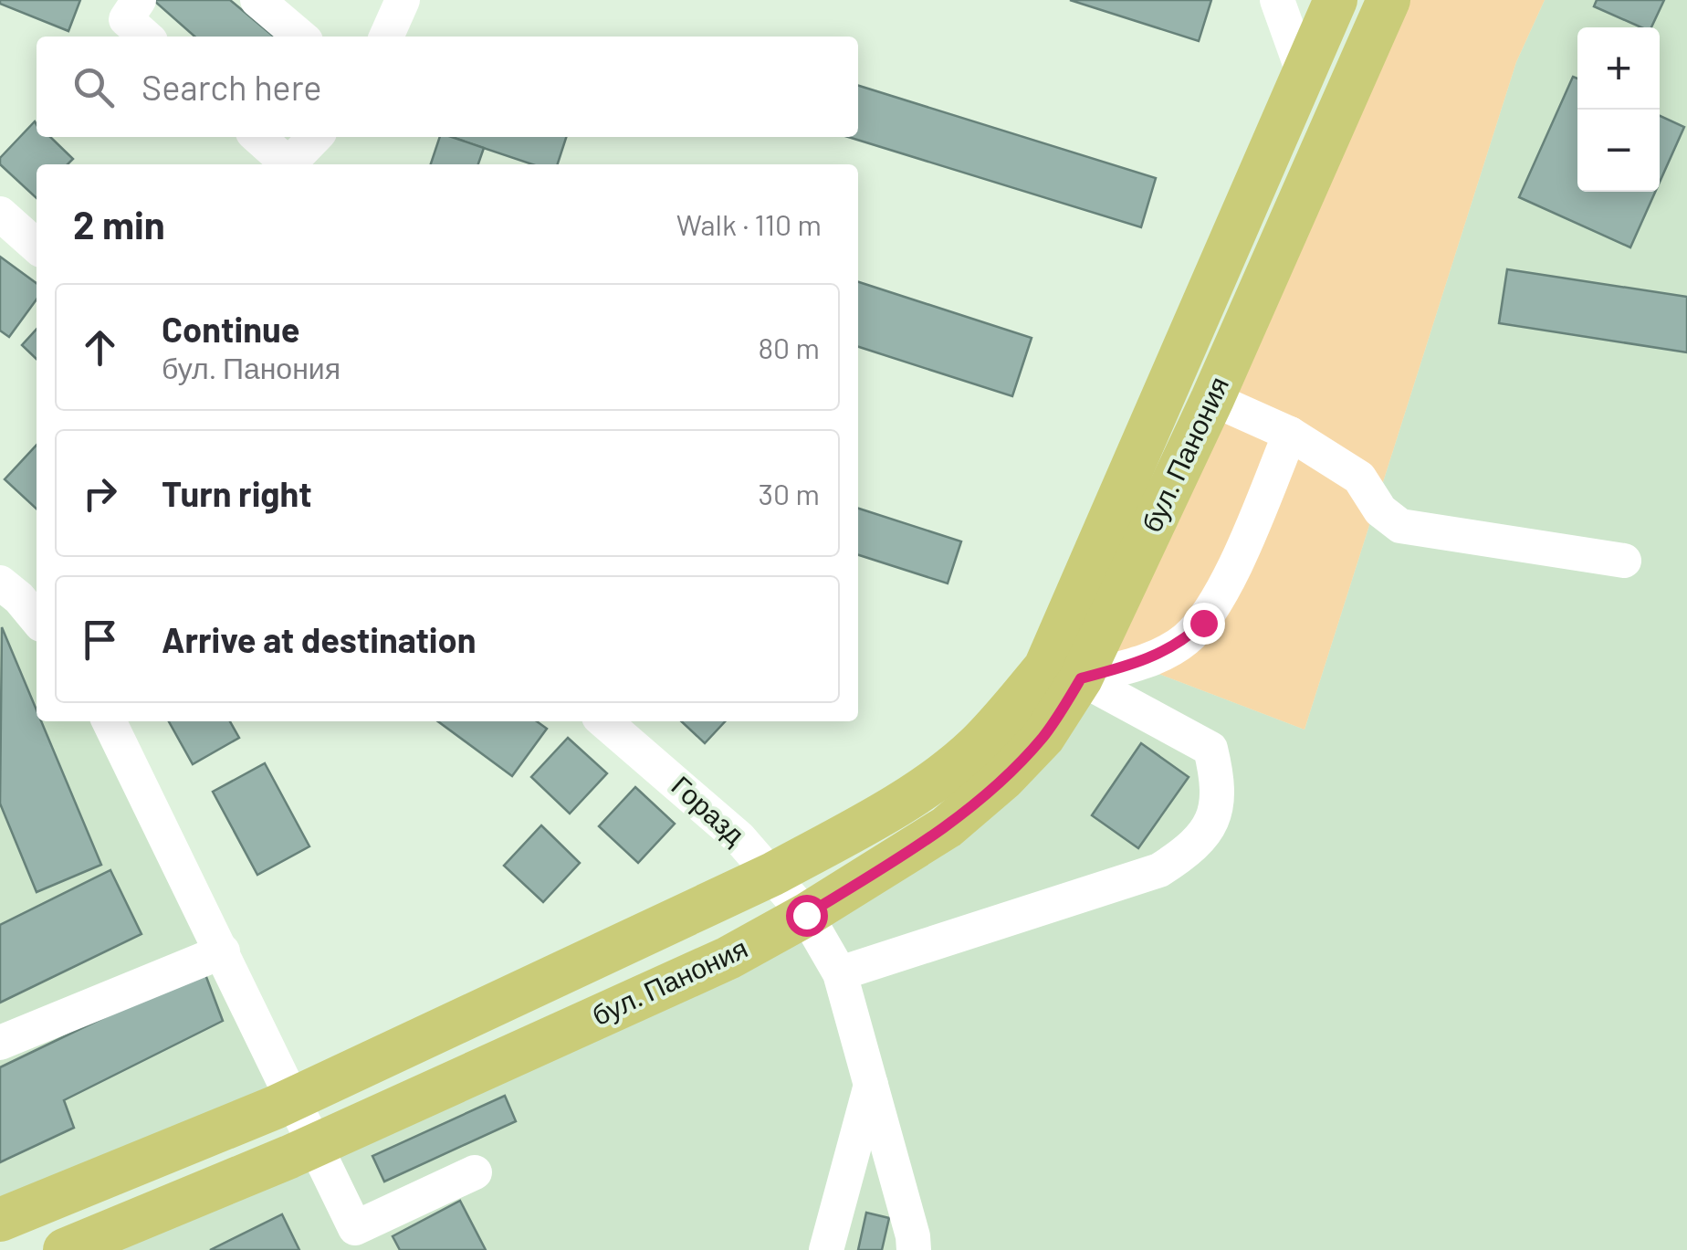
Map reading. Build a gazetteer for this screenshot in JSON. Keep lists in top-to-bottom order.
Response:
{
  "streets": {
    "main road": ["бул. Панония"],
    "street": ["Горазд"]
  },
  "crossings": [
    ["бул. Панония", "Горазд"]
  ],
  "page": {
    "map_buttons": ["+", "−"],
    "search": "Search here",
    "heading": ["2 min", "Walk · 110 m"],
    "list": [
      ["Continue", "бул. Панония", "80 m"],
      ["Turn right", "30 m"],
      "Arrive at destination"
    ]
  }
}
